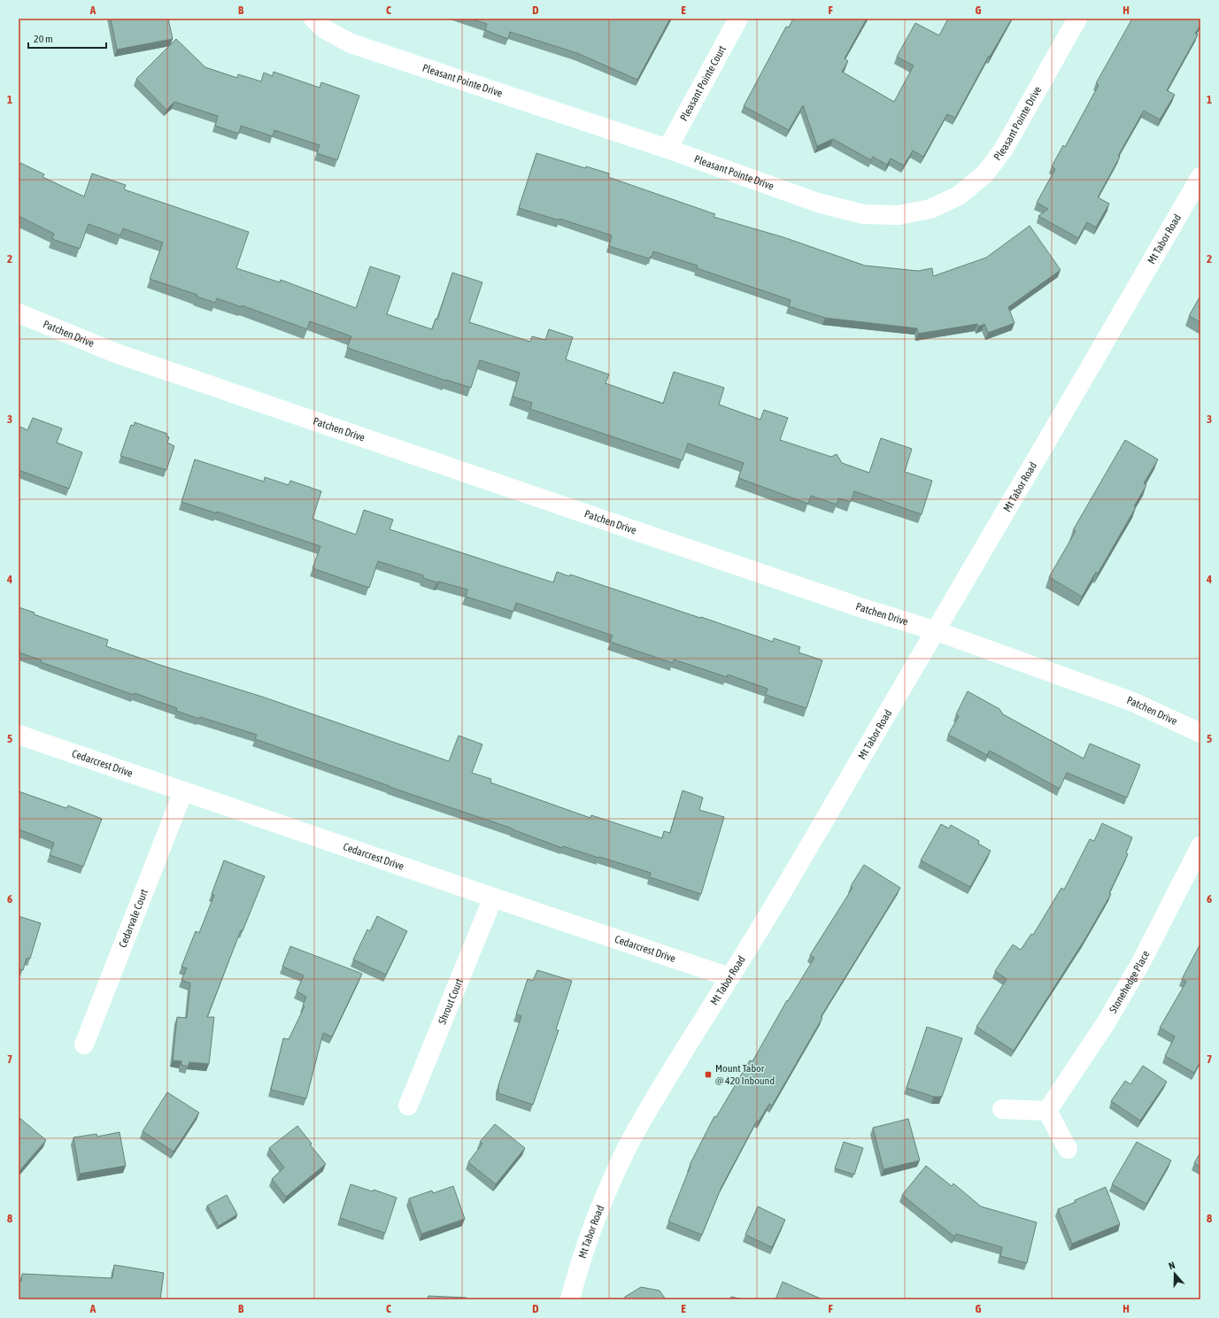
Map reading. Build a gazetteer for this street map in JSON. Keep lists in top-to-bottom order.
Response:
{
  "streets": {
    "street": [
      "Pleasant Pointe Drive",
      "Pleasant Pointe Court",
      "Mt Tabor Road",
      "Patchen Drive",
      "Cedarcrest Drive",
      "Cedarvale Court",
      "Stonehedge Place",
      "Shrout Court"
    ]
  },
  "crossings": [
    ["Pleasant Pointe Drive", "Pleasant Pointe Court"],
    ["Mt Tabor Road", "Patchen Drive"],
    ["Mt Tabor Road", "Cedarcrest Drive"],
    ["Cedarcrest Drive", "Cedarvale Court"],
    ["Cedarcrest Drive", "Shrout Court"]
  ],
  "places": {
    "transit": ["Mount Tabor @ 420 Inbound"]
  },
  "scale_bar": "20 m",
  "north": "top",
  "grid": {
    "columns": [
      "A",
      "B",
      "C",
      "D",
      "E",
      "F",
      "G",
      "H"
    ],
    "rows": [
      "1",
      "2",
      "3",
      "4",
      "5",
      "6",
      "7",
      "8"
    ]
  }
}
